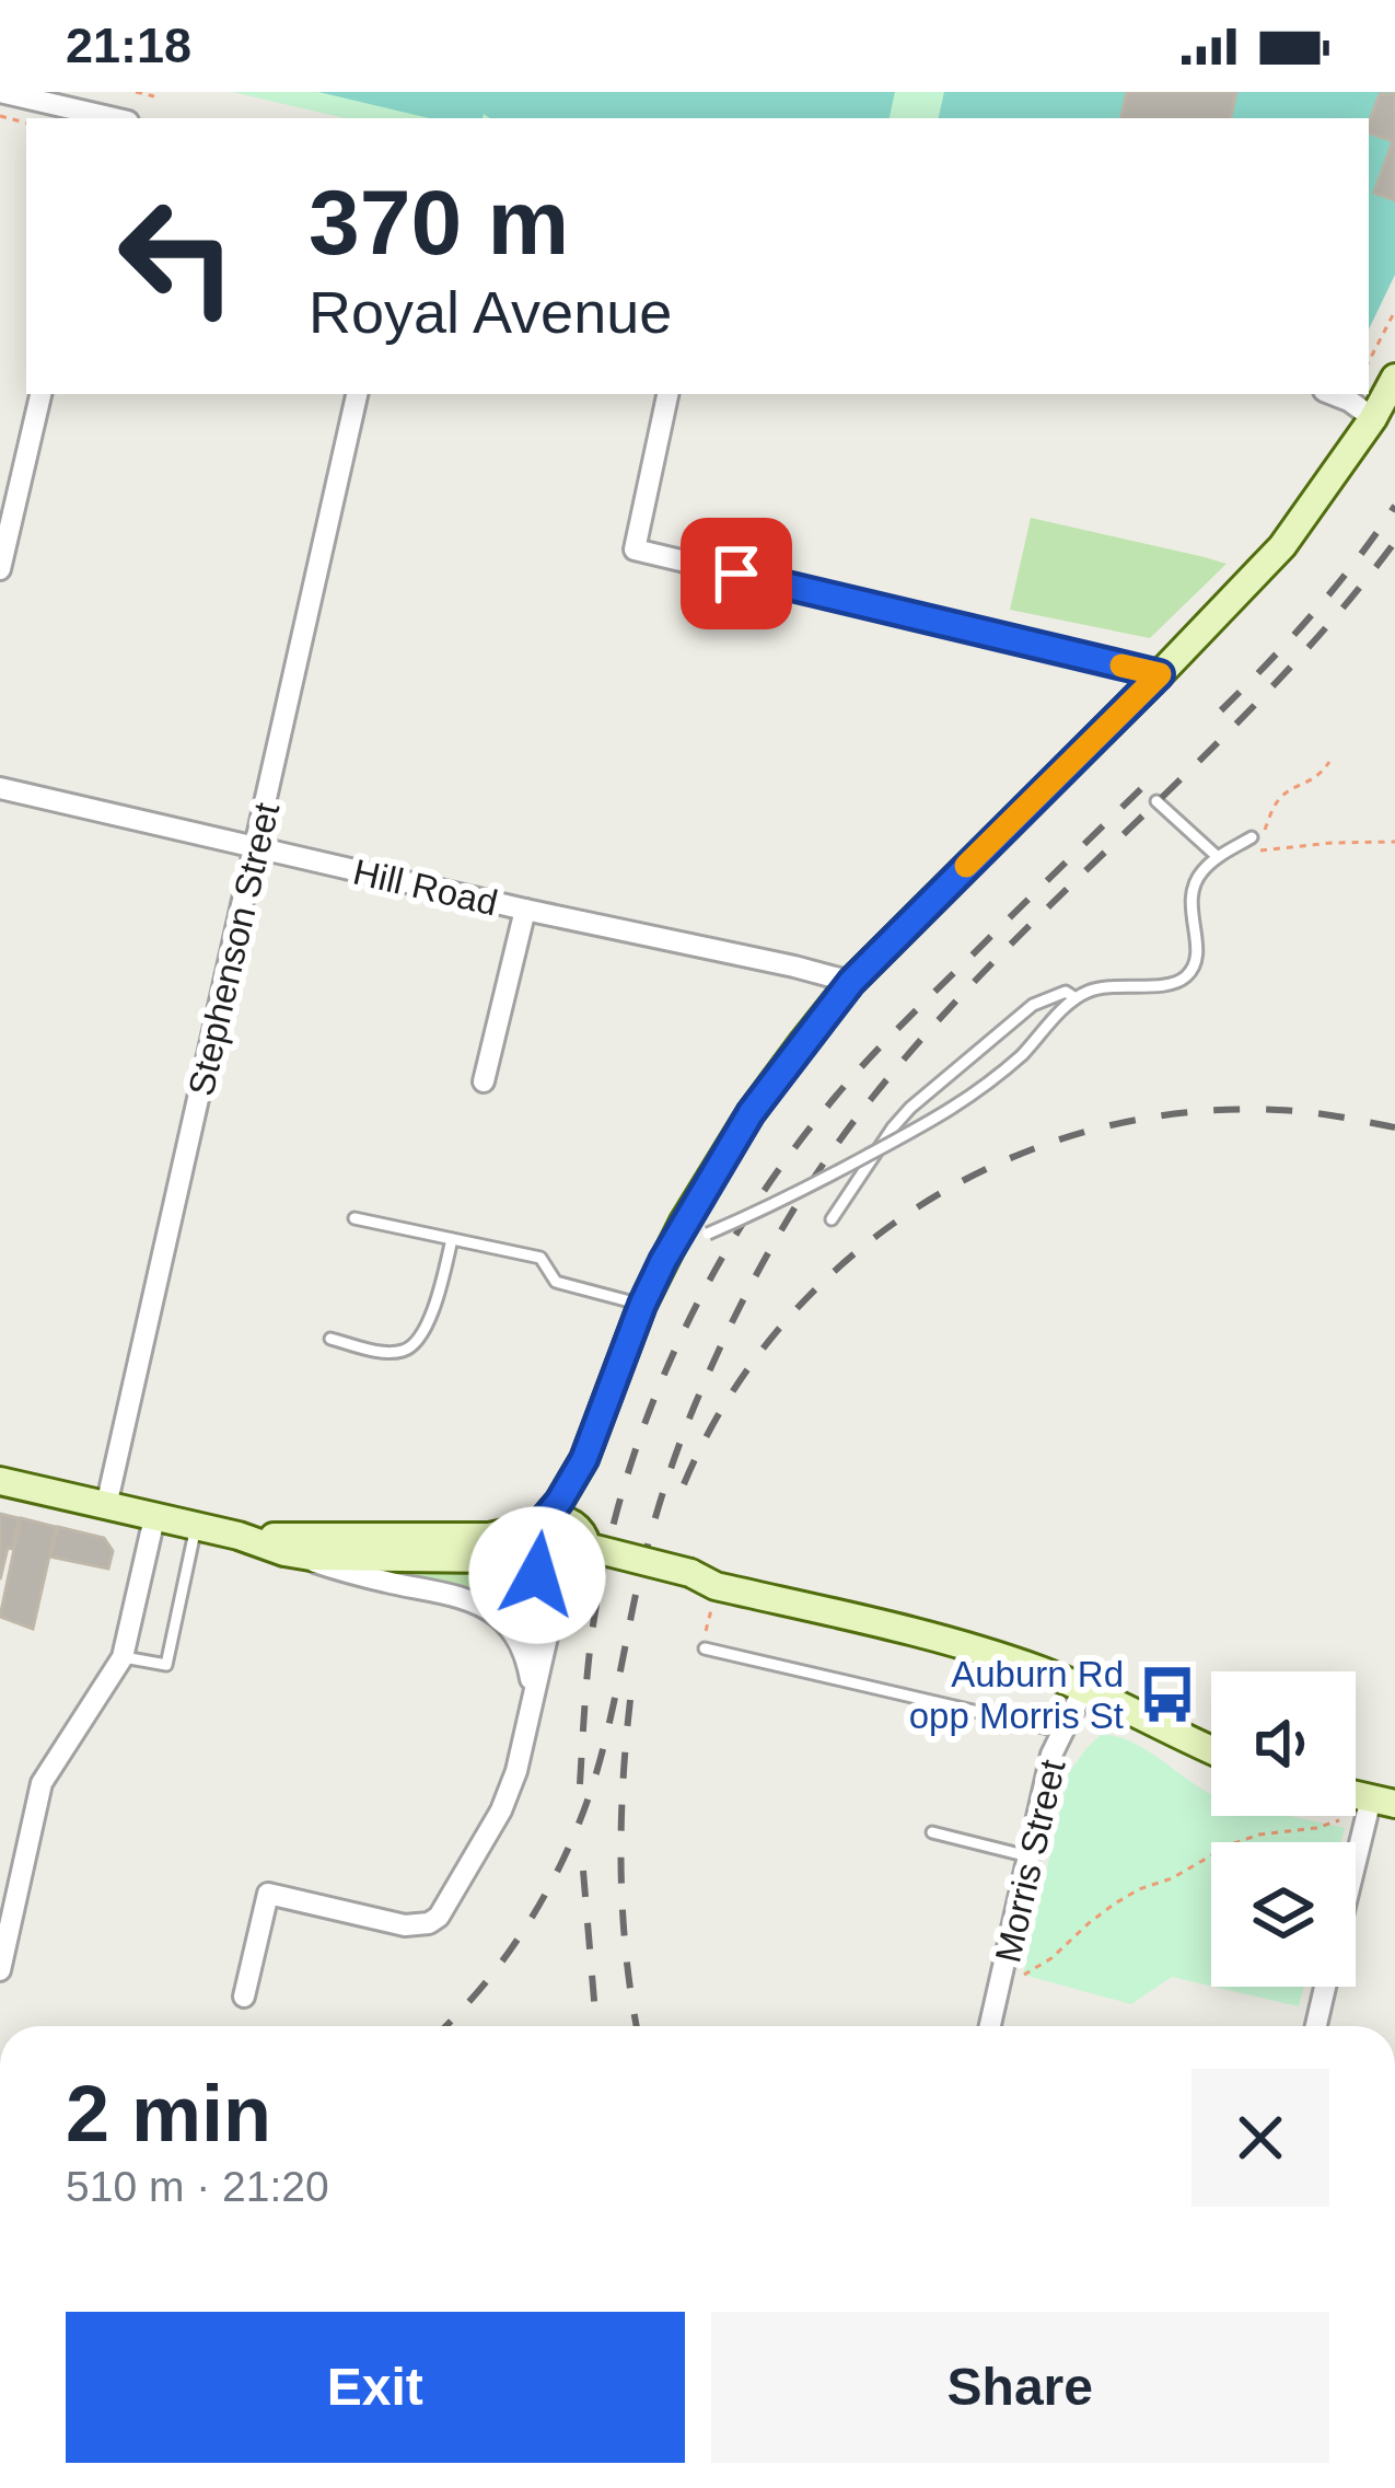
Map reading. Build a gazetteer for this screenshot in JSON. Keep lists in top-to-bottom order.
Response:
{
  "streets": {
    "street": ["Hill Road", "Stephenson Street", "Morris Street"]
  },
  "crossings": [
    ["Hill Road", "Stephenson Street"]
  ],
  "places": {
    "bus stop": ["Auburn Rd opp Morris St"]
  },
  "page": {
    "status": "21:18",
    "turn": ["370 m", "Royal Avenue"],
    "heading": ["2 min", "510 m · 21:20"],
    "buttons": ["Exit", "Share"]
  }
}
